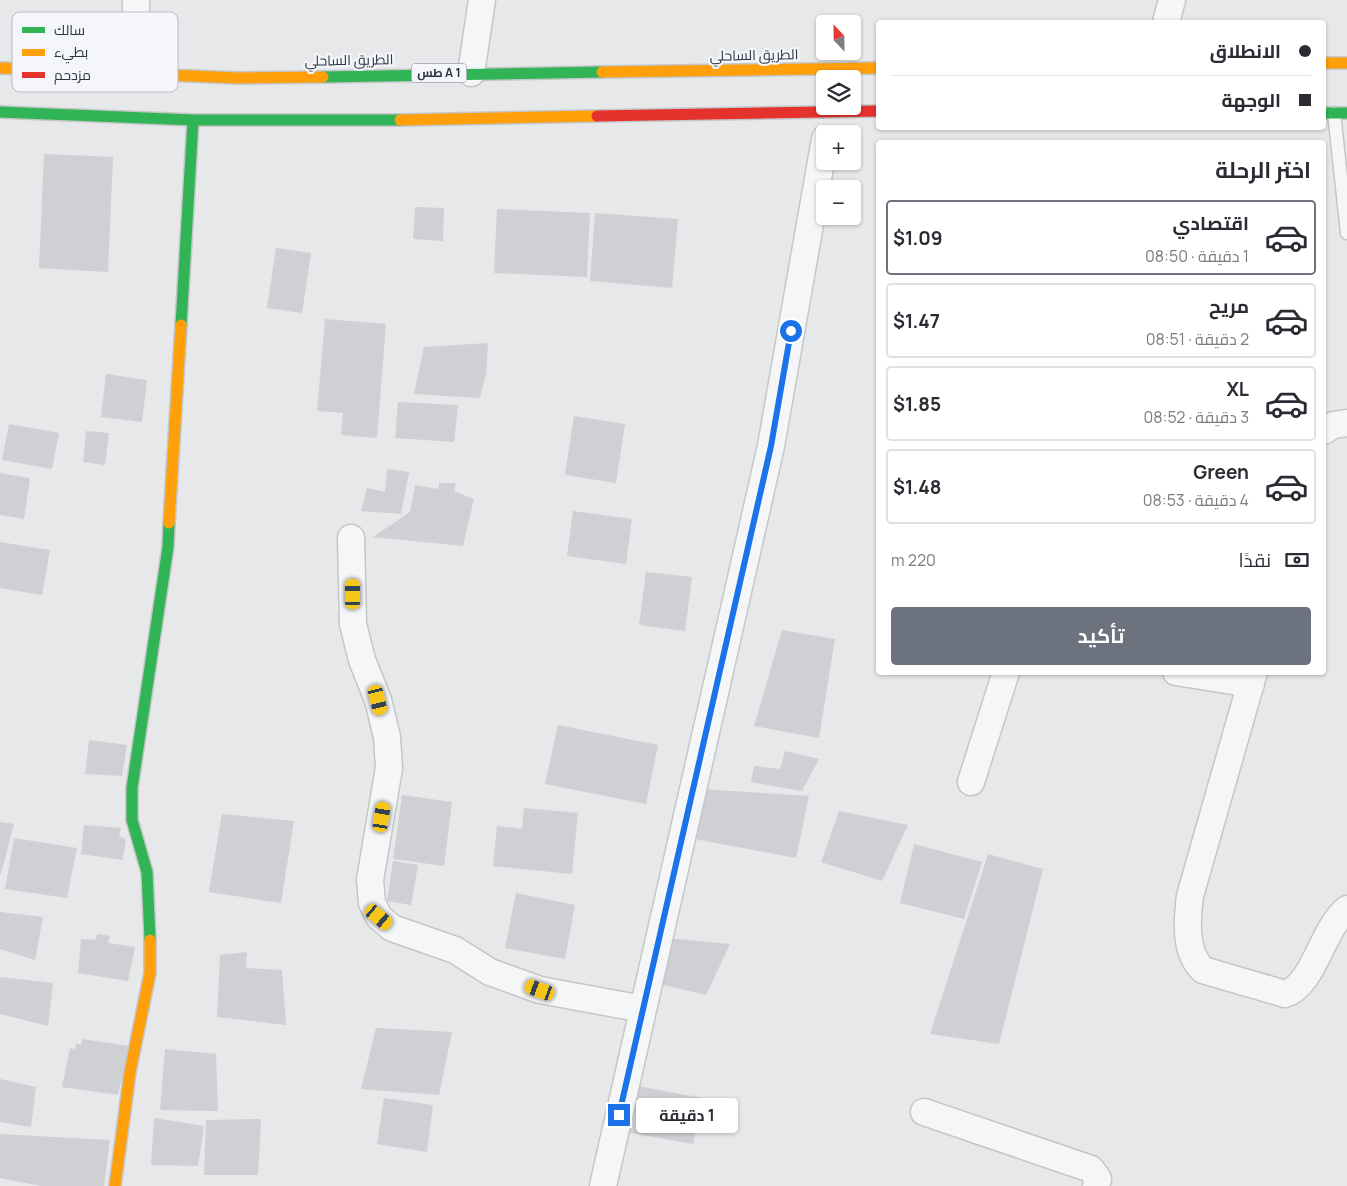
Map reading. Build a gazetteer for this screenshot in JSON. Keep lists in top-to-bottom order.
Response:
{
  "streets": {
    "main road": ["الطريق الساحلي", "طس A 1"]
  },
  "legend": ["سالك", "بطيء", "مزدحم"],
  "north": "top",
  "page": {
    "map_buttons": ["+", "−"],
    "banner": ["الانطلاق", "الوجهة"],
    "heading": "اختر الرحلة",
    "list": [
      {
        "name": "اقتصادي",
        "note": "1 دقيقة · 08:50",
        "value": "$1.09"
      },
      {
        "name": "مريح",
        "note": "2 دقيقة · 08:51",
        "value": "$1.47"
      },
      {
        "name": "XL",
        "note": "3 دقيقة · 08:52",
        "value": "$1.85"
      },
      {
        "name": "Green",
        "note": "4 دقيقة · 08:53",
        "value": "$1.48"
      }
    ],
    "pay": ["نقدًا", "220 m"],
    "buttons": "تأكيد",
    "bubble": "1 دقيقة"
  }
}
